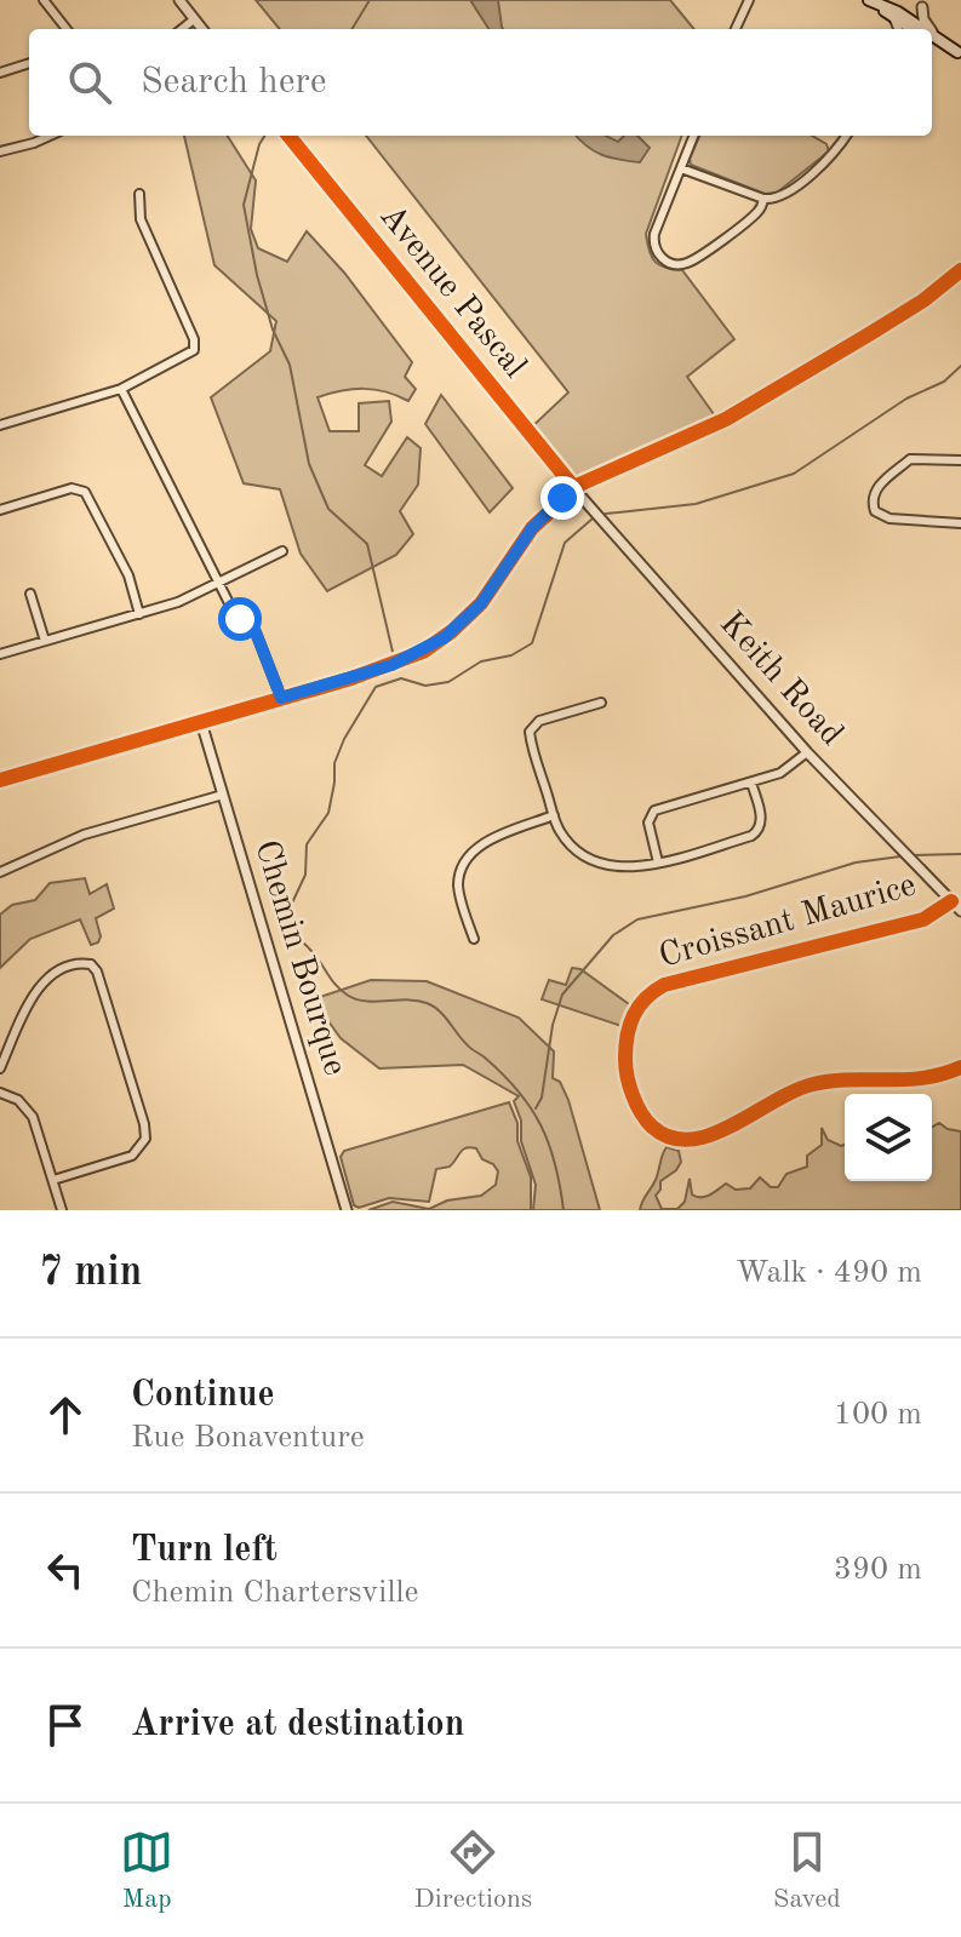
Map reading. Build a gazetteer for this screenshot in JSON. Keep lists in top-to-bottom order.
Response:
{
  "streets": {
    "street": [
      "Avenue Pascal",
      "Keith Road",
      "Croissant Maurice",
      "Chemin Bourque"
    ]
  },
  "crossings": [
    ["Avenue Pascal", "Keith Road"],
    ["Keith Road", "Croissant Maurice"]
  ],
  "page": {
    "search": "Search here",
    "heading": ["7 min", "Walk · 490 m"],
    "list": [
      ["Continue", "Rue Bonaventure", "100 m"],
      ["Turn left", "Chemin Chartersville", "390 m"],
      "Arrive at destination"
    ],
    "nav": ["Map", "Directions", "Saved"]
  }
}
